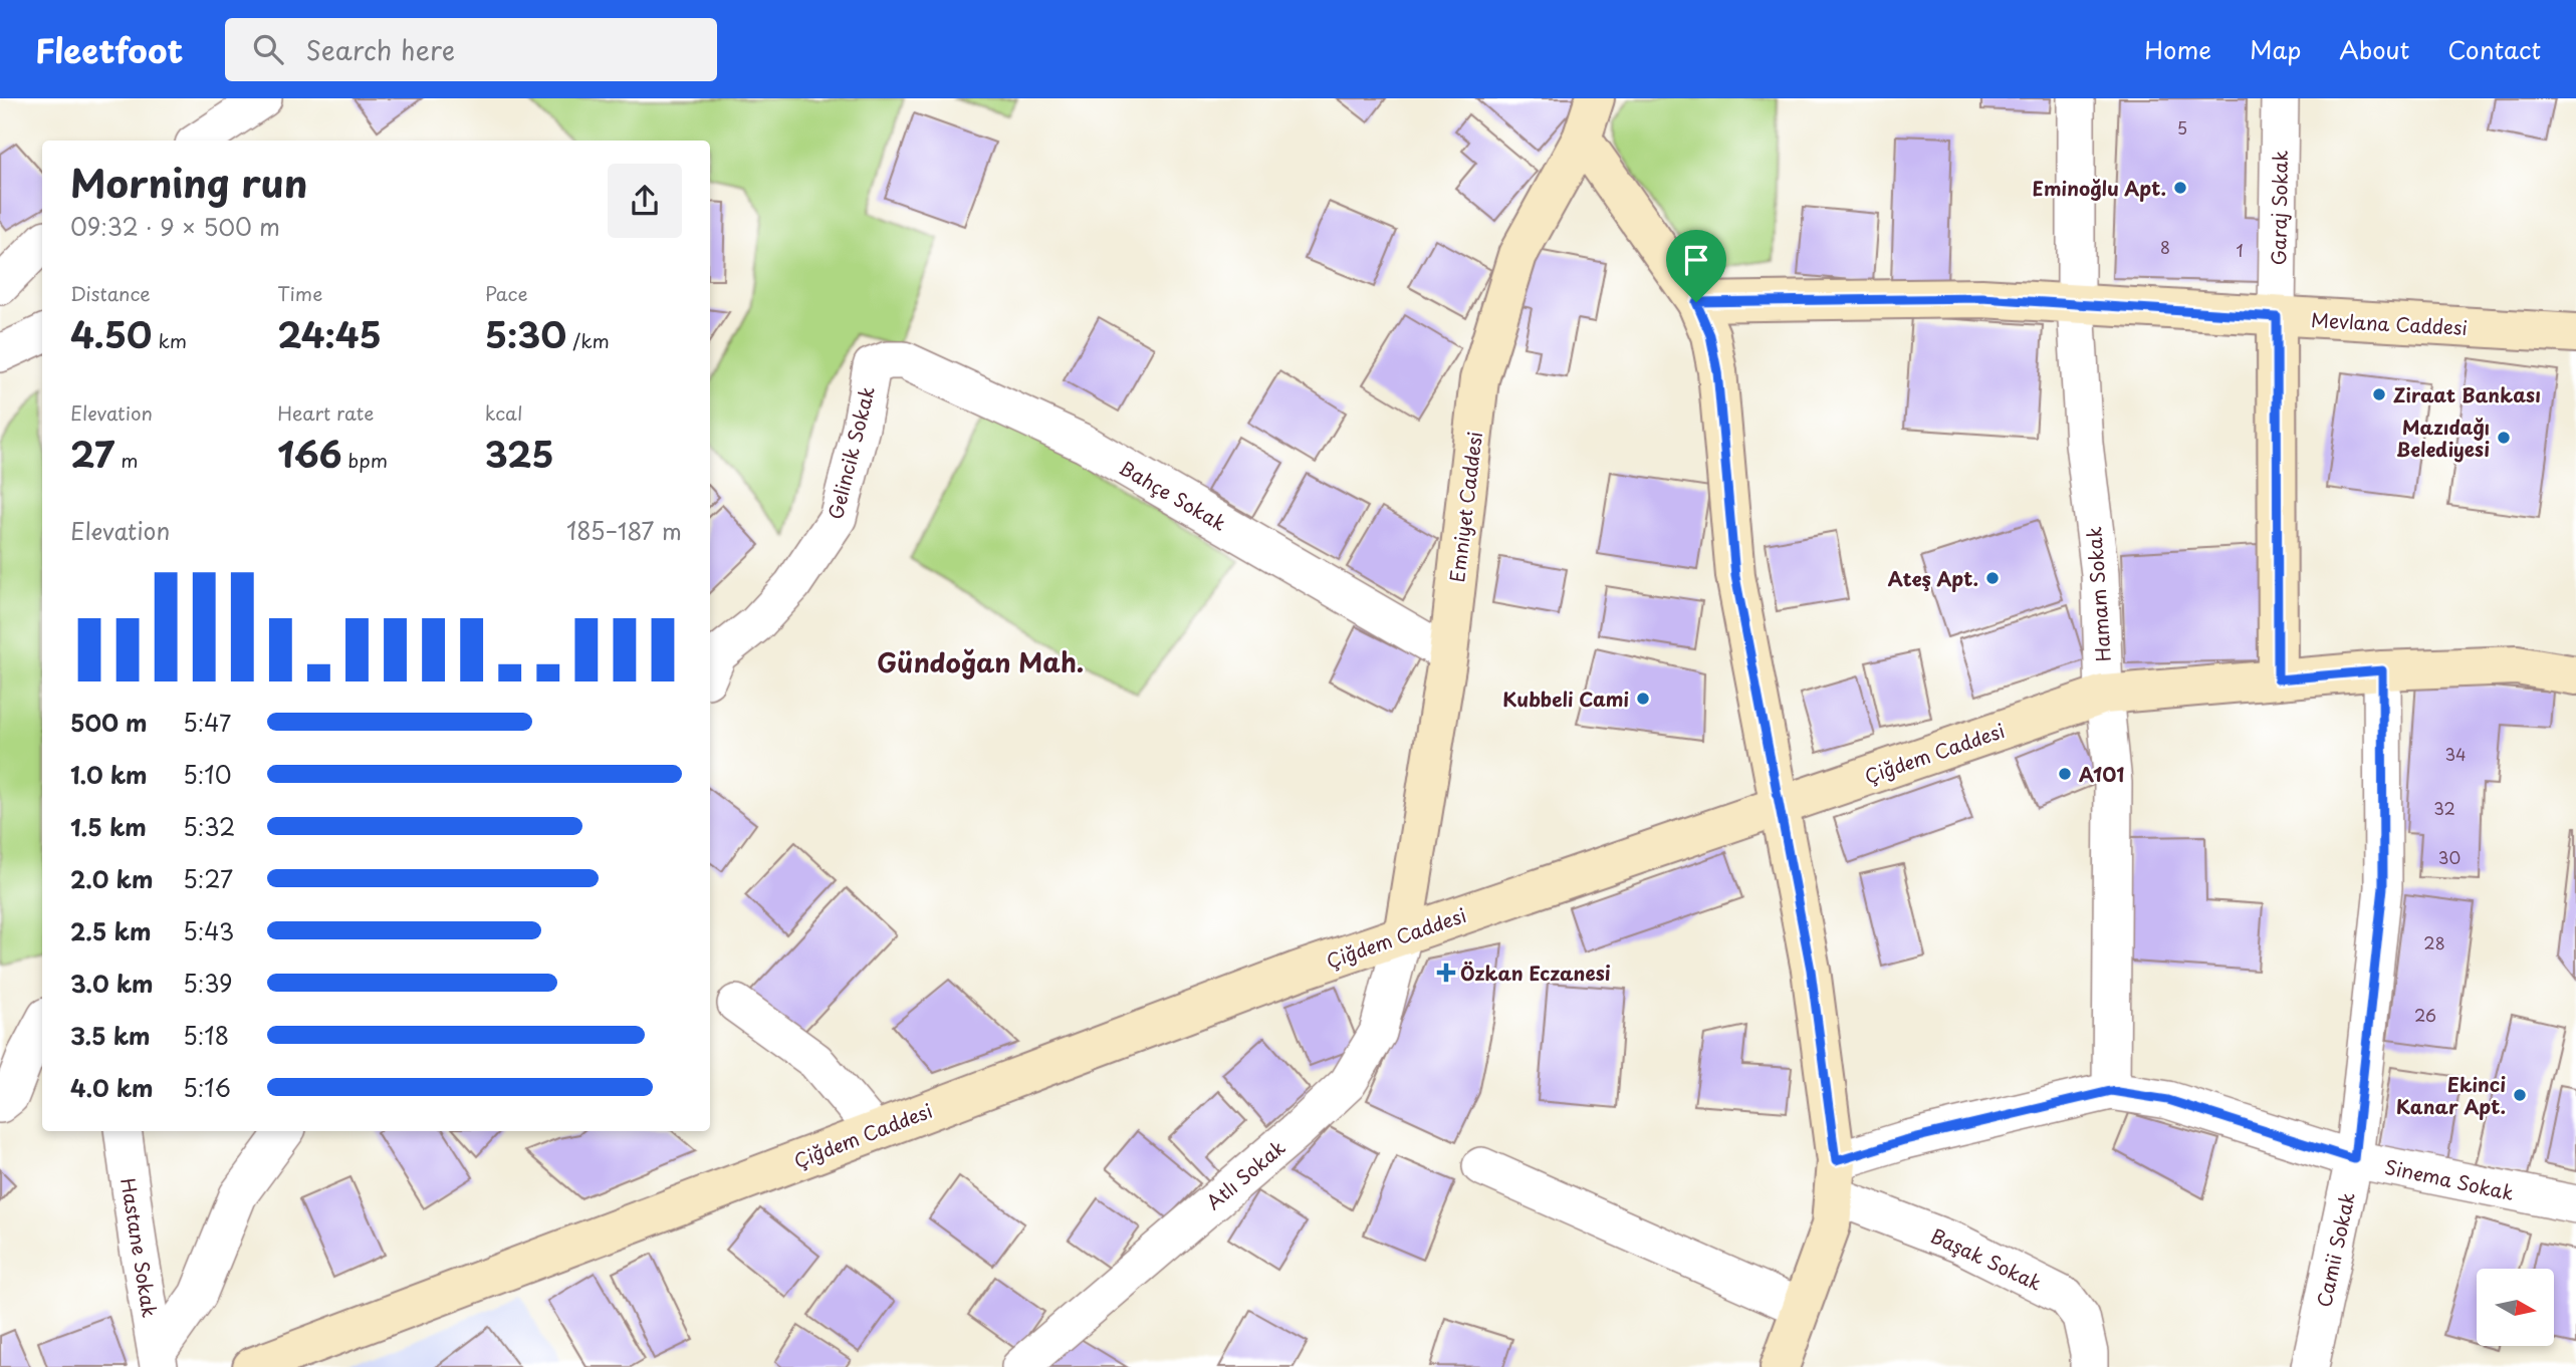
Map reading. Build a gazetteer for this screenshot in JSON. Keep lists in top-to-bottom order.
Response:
{
  "streets": {
    "street": [
      "Garaj Sokak",
      "Mevlana Caddesi",
      "Gelincik Sokak",
      "Bahçe Sokak",
      "Emniyet Caddesi",
      "Hamam Sokak",
      "Çiğdem Caddesi",
      "Atlı Sokak",
      "Sinema Sokak",
      "Hastane Sokak",
      "Camii Sokak",
      "Başak Sokak"
    ]
  },
  "crossings": [
    ["Garaj Sokak", "Mevlana Caddesi"],
    ["Mevlana Caddesi", "Hamam Sokak"],
    ["Gelincik Sokak", "Bahçe Sokak"],
    ["Bahçe Sokak", "Emniyet Caddesi"],
    ["Emniyet Caddesi", "Çiğdem Caddesi"],
    ["Emniyet Caddesi", "Atlı Sokak"],
    ["Hamam Sokak", "Çiğdem Caddesi"],
    ["Hamam Sokak", "Sinema Sokak"],
    ["Çiğdem Caddesi", "Atlı Sokak"],
    ["Çiğdem Caddesi", "Camii Sokak"],
    ["Sinema Sokak", "Camii Sokak"],
    ["Sinema Sokak", "Başak Sokak"]
  ],
  "districts": ["Gündoğan Mah."],
  "places": {
    "other": [
      "Eminoğlu Apt.",
      "Ziraat Bankası",
      "Mazıdağı Belediyesi",
      "Ateş Apt.",
      "Kubbeli Cami",
      "A101",
      "Ekinci Kanar Apt."
    ],
    "health": ["Özkan Eczanesi"]
  },
  "house_numbers": [
    "5",
    "8",
    "1",
    "34",
    "32",
    "30",
    "28",
    "26"
  ],
  "north": "right",
  "page": {
    "header": "Fleetfoot",
    "search": "Search here",
    "nav": [
      "Home",
      "Map",
      "About",
      "Contact"
    ],
    "heading": ["Morning run", "09:32 · 9 × 500 m"],
    "stats": [
      ["Distance", "4.50 km"],
      ["Time", "24:45"],
      ["Pace", "5:30 /km"],
      ["Elevation", "27 m"],
      ["Heart rate", "166 bpm"],
      ["kcal", "325"]
    ],
    "chart": ["Elevation", "185–187 m"],
    "list": [
      {
        "name": "500 m",
        "note": "5:47"
      },
      {
        "name": "1.0 km",
        "note": "5:10"
      },
      {
        "name": "1.5 km",
        "note": "5:32"
      },
      {
        "name": "2.0 km",
        "note": "5:27"
      },
      {
        "name": "2.5 km",
        "note": "5:43"
      },
      {
        "name": "3.0 km",
        "note": "5:39"
      },
      {
        "name": "3.5 km",
        "note": "5:18"
      },
      {
        "name": "4.0 km",
        "note": "5:16"
      }
    ]
  }
}
